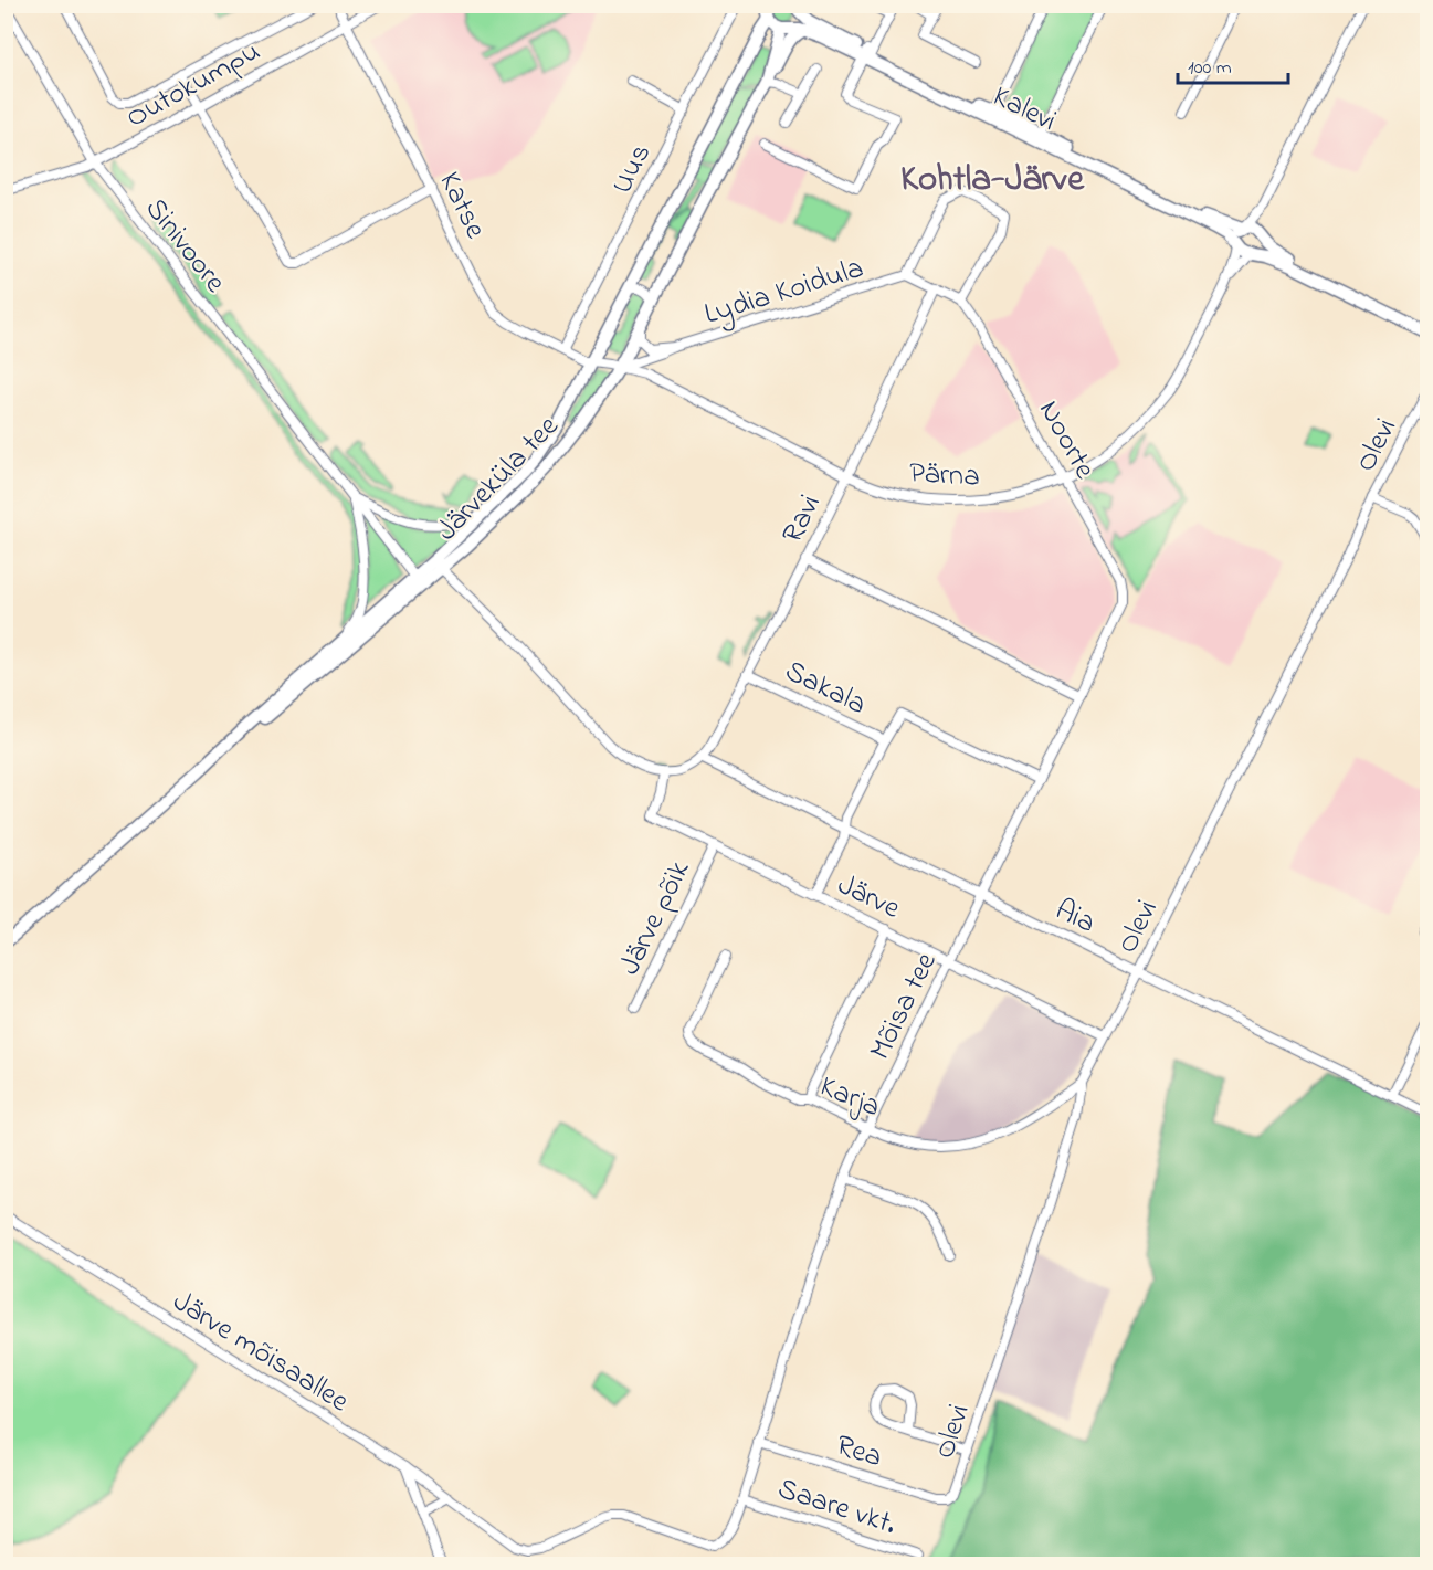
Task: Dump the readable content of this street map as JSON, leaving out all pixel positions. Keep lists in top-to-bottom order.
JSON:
{
  "streets": {
    "main road": ["Kalevi", "Järveküla tee"],
    "street": [
      "Outokumpu",
      "Uus",
      "Katse",
      "Sinivoore",
      "Lydia Koidula",
      "Noorte",
      "Olevi",
      "Pärna",
      "Ravi",
      "Sakala",
      "Järve",
      "Aia",
      "Järve põik",
      "Mõisa tee",
      "Karja",
      "Järve mõisaallee",
      "Rea",
      "Saare vkt."
    ]
  },
  "crossings": [
    ["Outokumpu", "Katse"],
    ["Outokumpu", "Sinivoore"],
    ["Kalevi", "Pärna"],
    ["Kalevi", "Järveküla tee"],
    ["Uus", "Katse"],
    ["Katse", "Pärna"],
    ["Katse", "Järveküla tee"],
    ["Sinivoore", "Järveküla tee"],
    ["Lydia Koidula", "Pärna"],
    ["Lydia Koidula", "Järveküla tee"],
    ["Noorte", "Pärna"],
    ["Noorte", "Mõisa tee"],
    ["Olevi", "Järve"],
    ["Olevi", "Aia"],
    ["Olevi", "Karja"],
    ["Olevi", "Rea"],
    ["Pärna", "Järveküla tee"],
    ["Pärna", "Ravi"],
    ["Ravi", "Sakala"],
    ["Ravi", "Aia"],
    ["Järve", "Järve põik"],
    ["Järve", "Mõisa tee"],
    ["Aia", "Mõisa tee"],
    ["Mõisa tee", "Karja"],
    ["Mõisa tee", "Järve mõisaallee"],
    ["Mõisa tee", "Rea"],
    ["Mõisa tee", "Saare vkt."],
    ["Järve mõisaallee", "Saare vkt."]
  ],
  "districts": ["Kohtla-Järve"],
  "scale_bar": "100 m"
}
